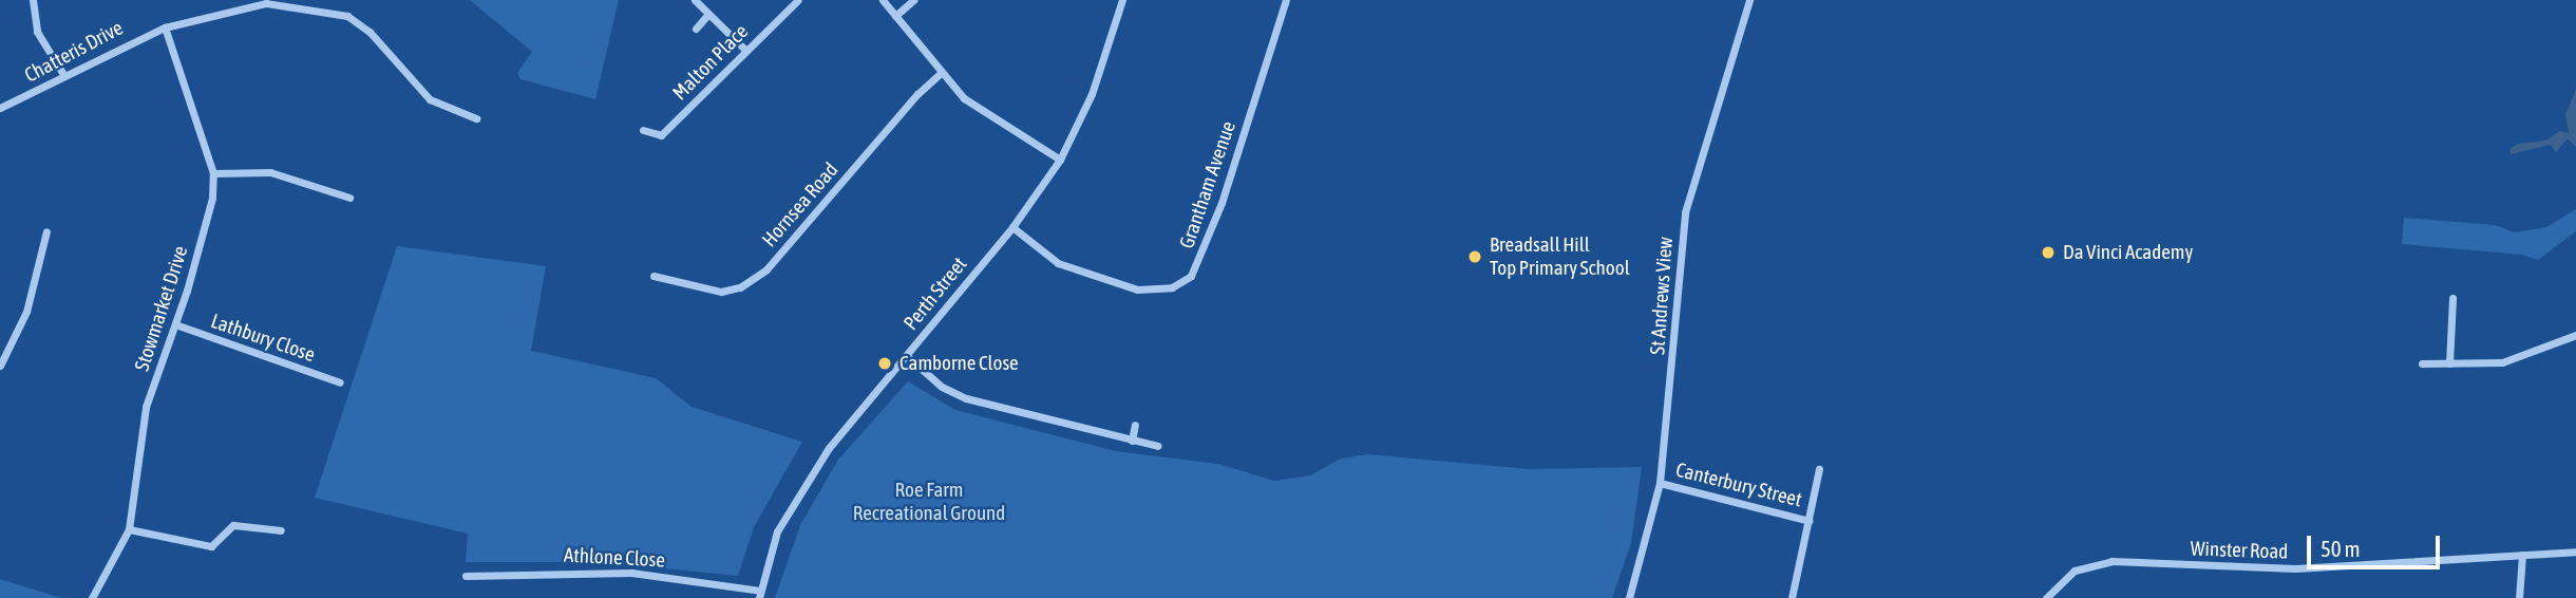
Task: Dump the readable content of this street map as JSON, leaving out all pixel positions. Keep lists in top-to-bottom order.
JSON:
{
  "streets": {
    "street": [
      "Chatteris Drive",
      "Malton Place",
      "Grantham Avenue",
      "Hornsea Road",
      "Perth Street",
      "St Andrews View",
      "Stowmarket Drive",
      "Lathbury Close",
      "Canterbury Street",
      "Winster Road",
      "Athlone Close"
    ]
  },
  "crossings": [
    ["Chatteris Drive", "Stowmarket Drive"],
    ["Grantham Avenue", "Perth Street"],
    ["Perth Street", "Athlone Close"],
    ["St Andrews View", "Canterbury Street"],
    ["Stowmarket Drive", "Lathbury Close"]
  ],
  "parks": ["Roe Farm Recreational Ground"],
  "places": ["Da Vinci Academy", "Breadsall Hill Top Primary School", "Camborne Close"],
  "scale_bar": "50 m"
}
